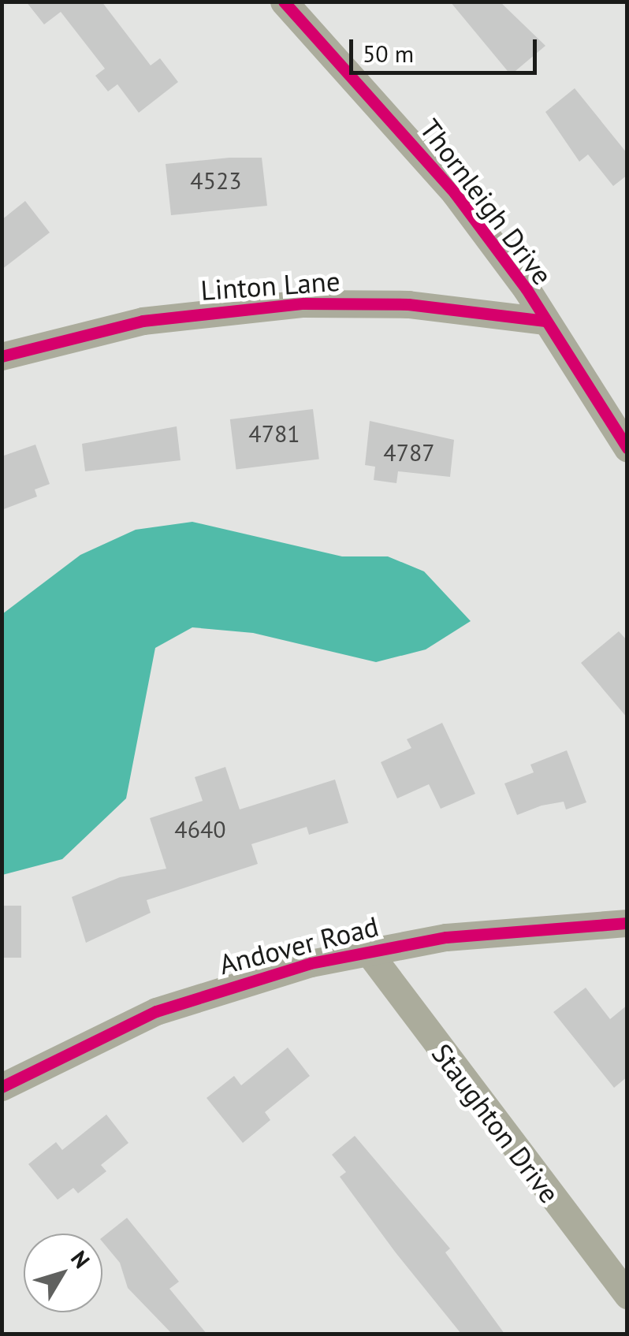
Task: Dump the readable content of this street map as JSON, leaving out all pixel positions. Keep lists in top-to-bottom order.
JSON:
{
  "streets": {
    "street": [
      "Thornleigh Drive",
      "Linton Lane",
      "Andover Road",
      "Staughton Drive"
    ]
  },
  "crossings": [
    ["Thornleigh Drive", "Linton Lane"],
    ["Andover Road", "Staughton Drive"]
  ],
  "house_numbers": [
    "4523",
    "4781",
    "4787",
    "4640"
  ],
  "scale_bar": "50 m",
  "north": "top right"
}
